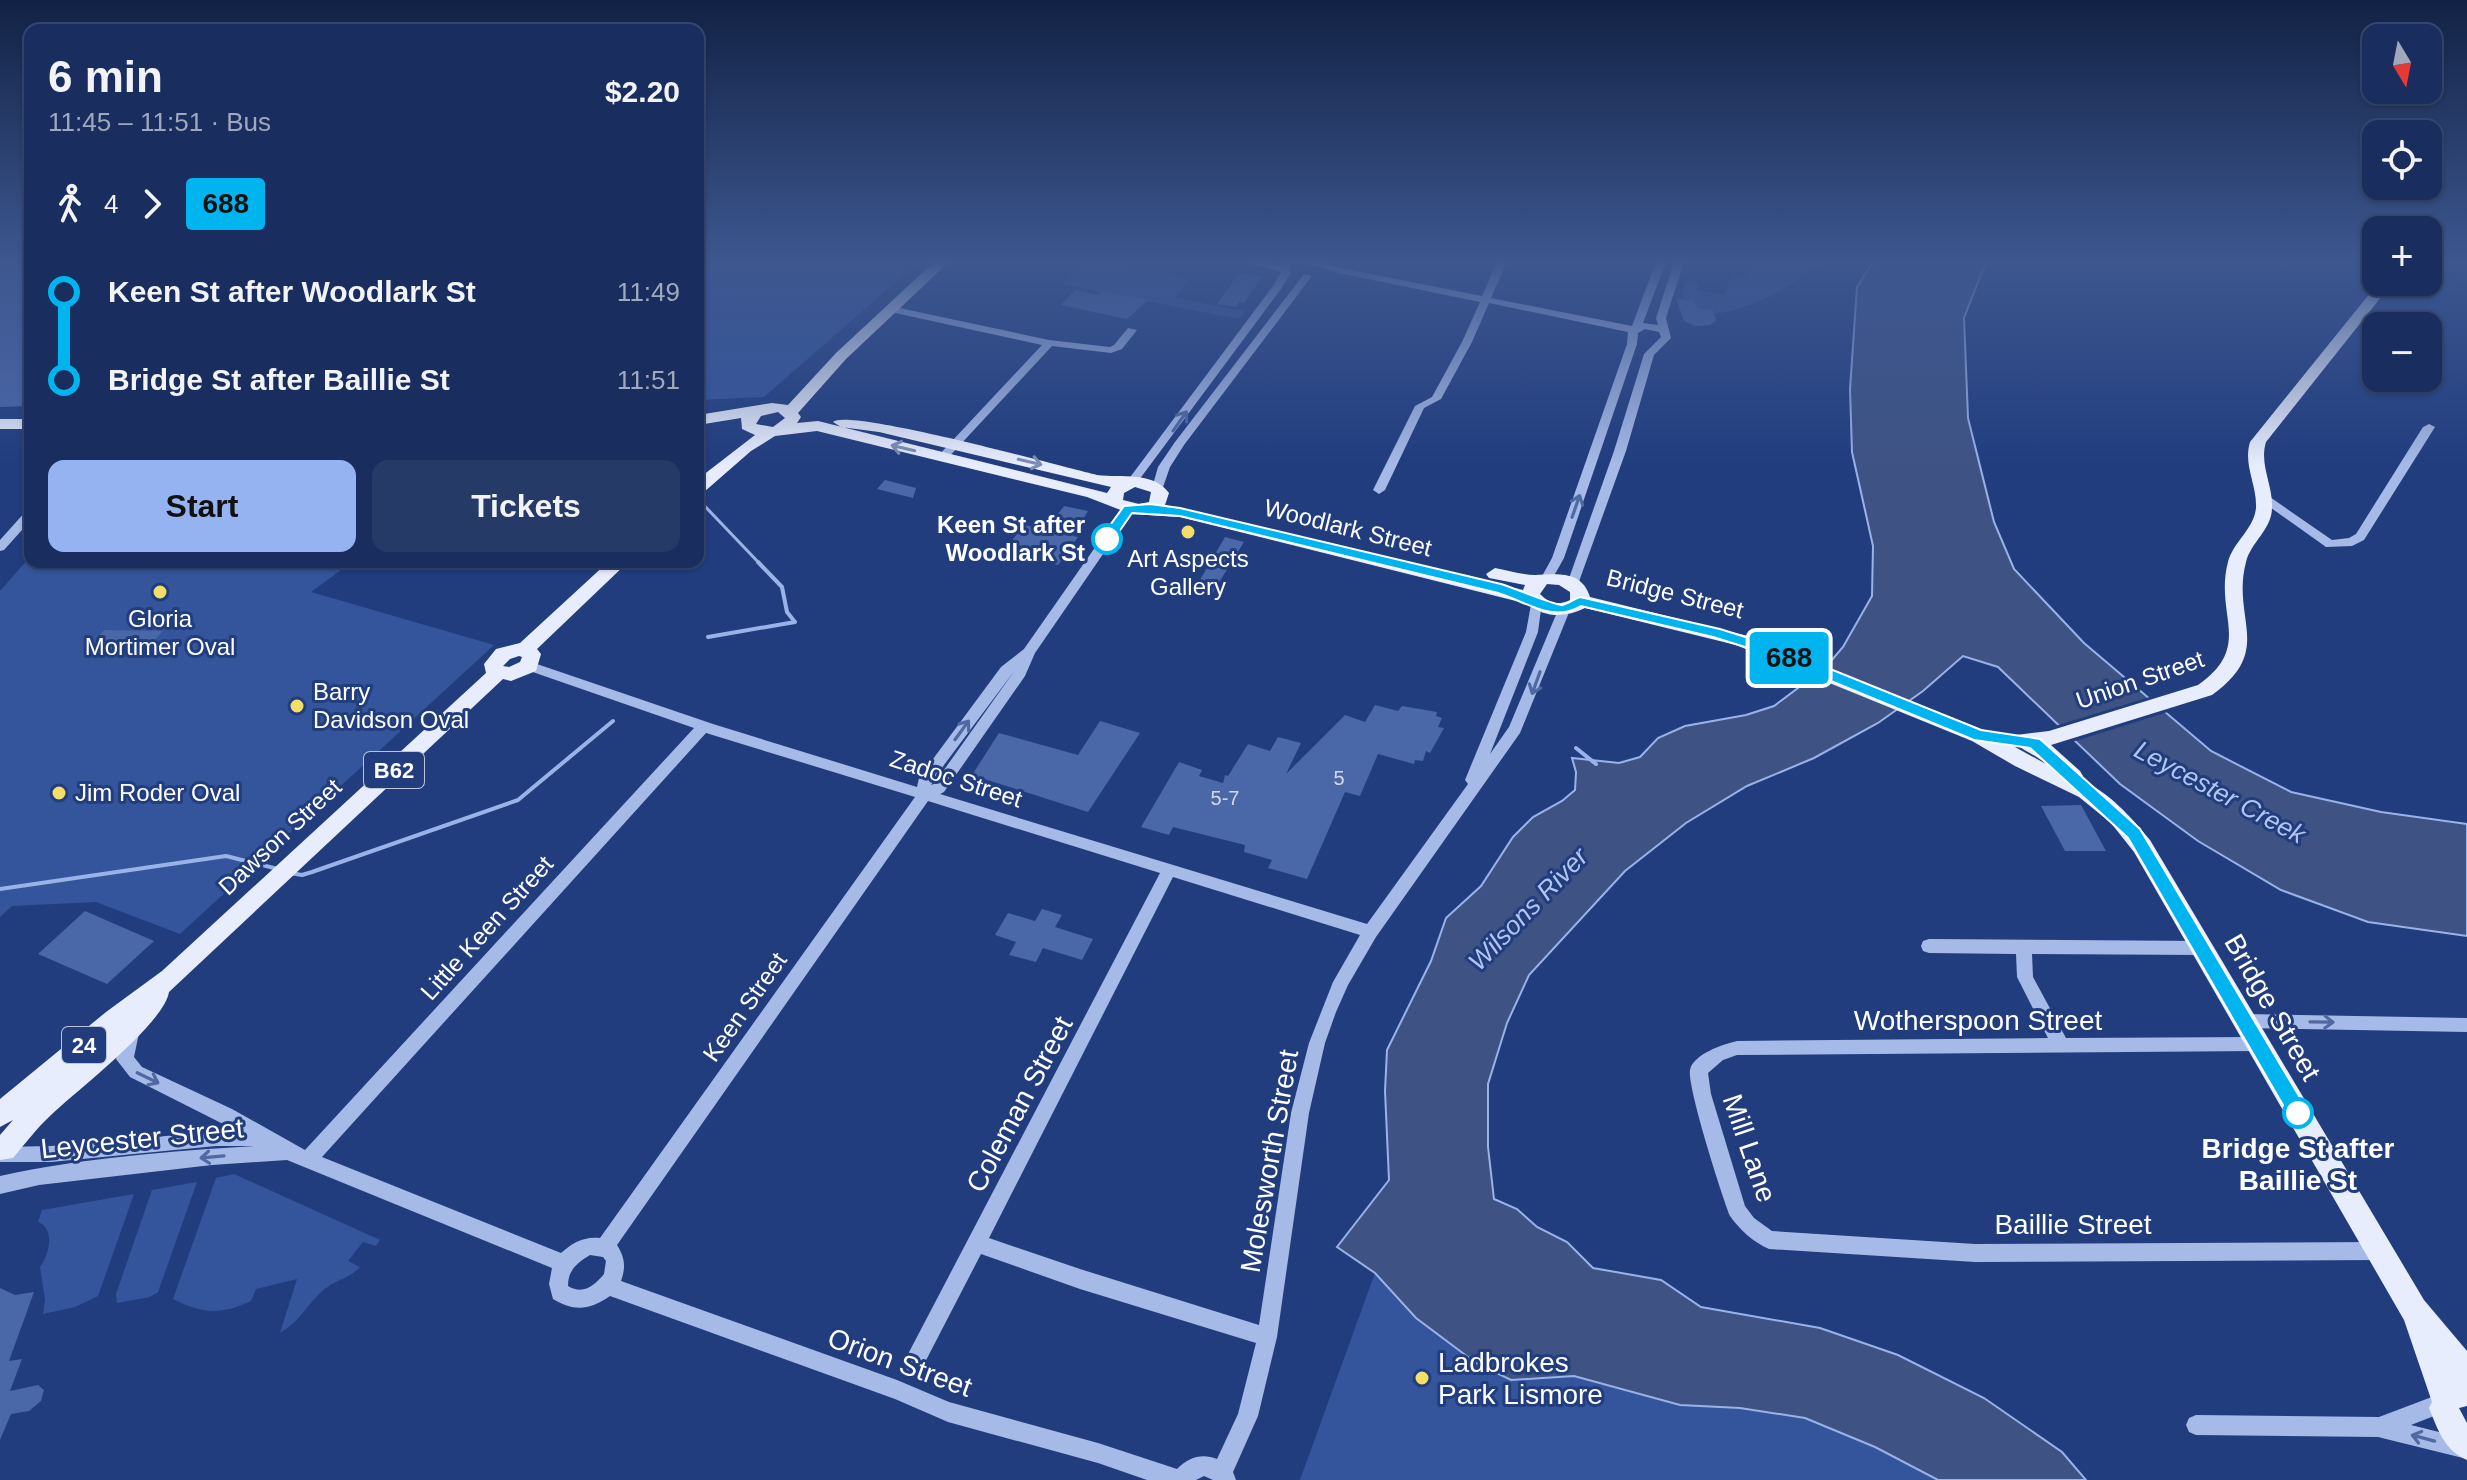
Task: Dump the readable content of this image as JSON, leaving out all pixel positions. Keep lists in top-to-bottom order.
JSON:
{
  "streets": {
    "main road": [
      "Woodlark Street",
      "Bridge Street",
      "Union Street",
      "B62",
      "Dawson Street",
      "24"
    ],
    "street": [
      "Zadoc Street",
      "Little Keen Street",
      "Keen Street",
      "Wotherspoon Street",
      "Coleman Street",
      "Leycester Street",
      "Mill Lane",
      "Molesworth Street",
      "Baillie Street",
      "Orion Street"
    ]
  },
  "crossings": [
    ["Woodlark Street", "Keen Street"],
    ["Woodlark Street", "Molesworth Street"],
    ["Bridge Street", "Union Street"],
    ["Bridge Street", "Wotherspoon Street"],
    ["Bridge Street", "Molesworth Street"],
    ["Bridge Street", "Baillie Street"],
    ["Zadoc Street", "Dawson Street"],
    ["Zadoc Street", "Little Keen Street"],
    ["Zadoc Street", "Keen Street"],
    ["Zadoc Street", "Coleman Street"],
    ["Zadoc Street", "Molesworth Street"],
    ["Little Keen Street", "Leycester Street"],
    ["Keen Street", "Orion Street"],
    ["Wotherspoon Street", "Mill Lane"],
    ["Mill Lane", "Baillie Street"]
  ],
  "water": ["Leycester Creek", "Wilsons River"],
  "places": [
    "Art Aspects Gallery",
    "Keen St after Woodlark St",
    "Gloria Mortimer Oval",
    "Barry Davidson Oval",
    "Jim Roder Oval",
    "Bridge St after Baillie St",
    "Ladbrokes Park Lismore"
  ],
  "lines": ["bus line 688"],
  "house_numbers": ["5", "5-7"],
  "north": "bottom",
  "page": {
    "on_map": "688",
    "map_buttons": ["+", "−"],
    "heading": ["6 min", "11:45 – 11:51 · Bus", "$2.20"],
    "legs": ["4", "688"],
    "list": [
      {
        "name": "Keen St after Woodlark St",
        "value": "11:49"
      },
      {
        "name": "Bridge St after Baillie St",
        "value": "11:51"
      }
    ],
    "buttons": ["Start", "Tickets"]
  }
}
